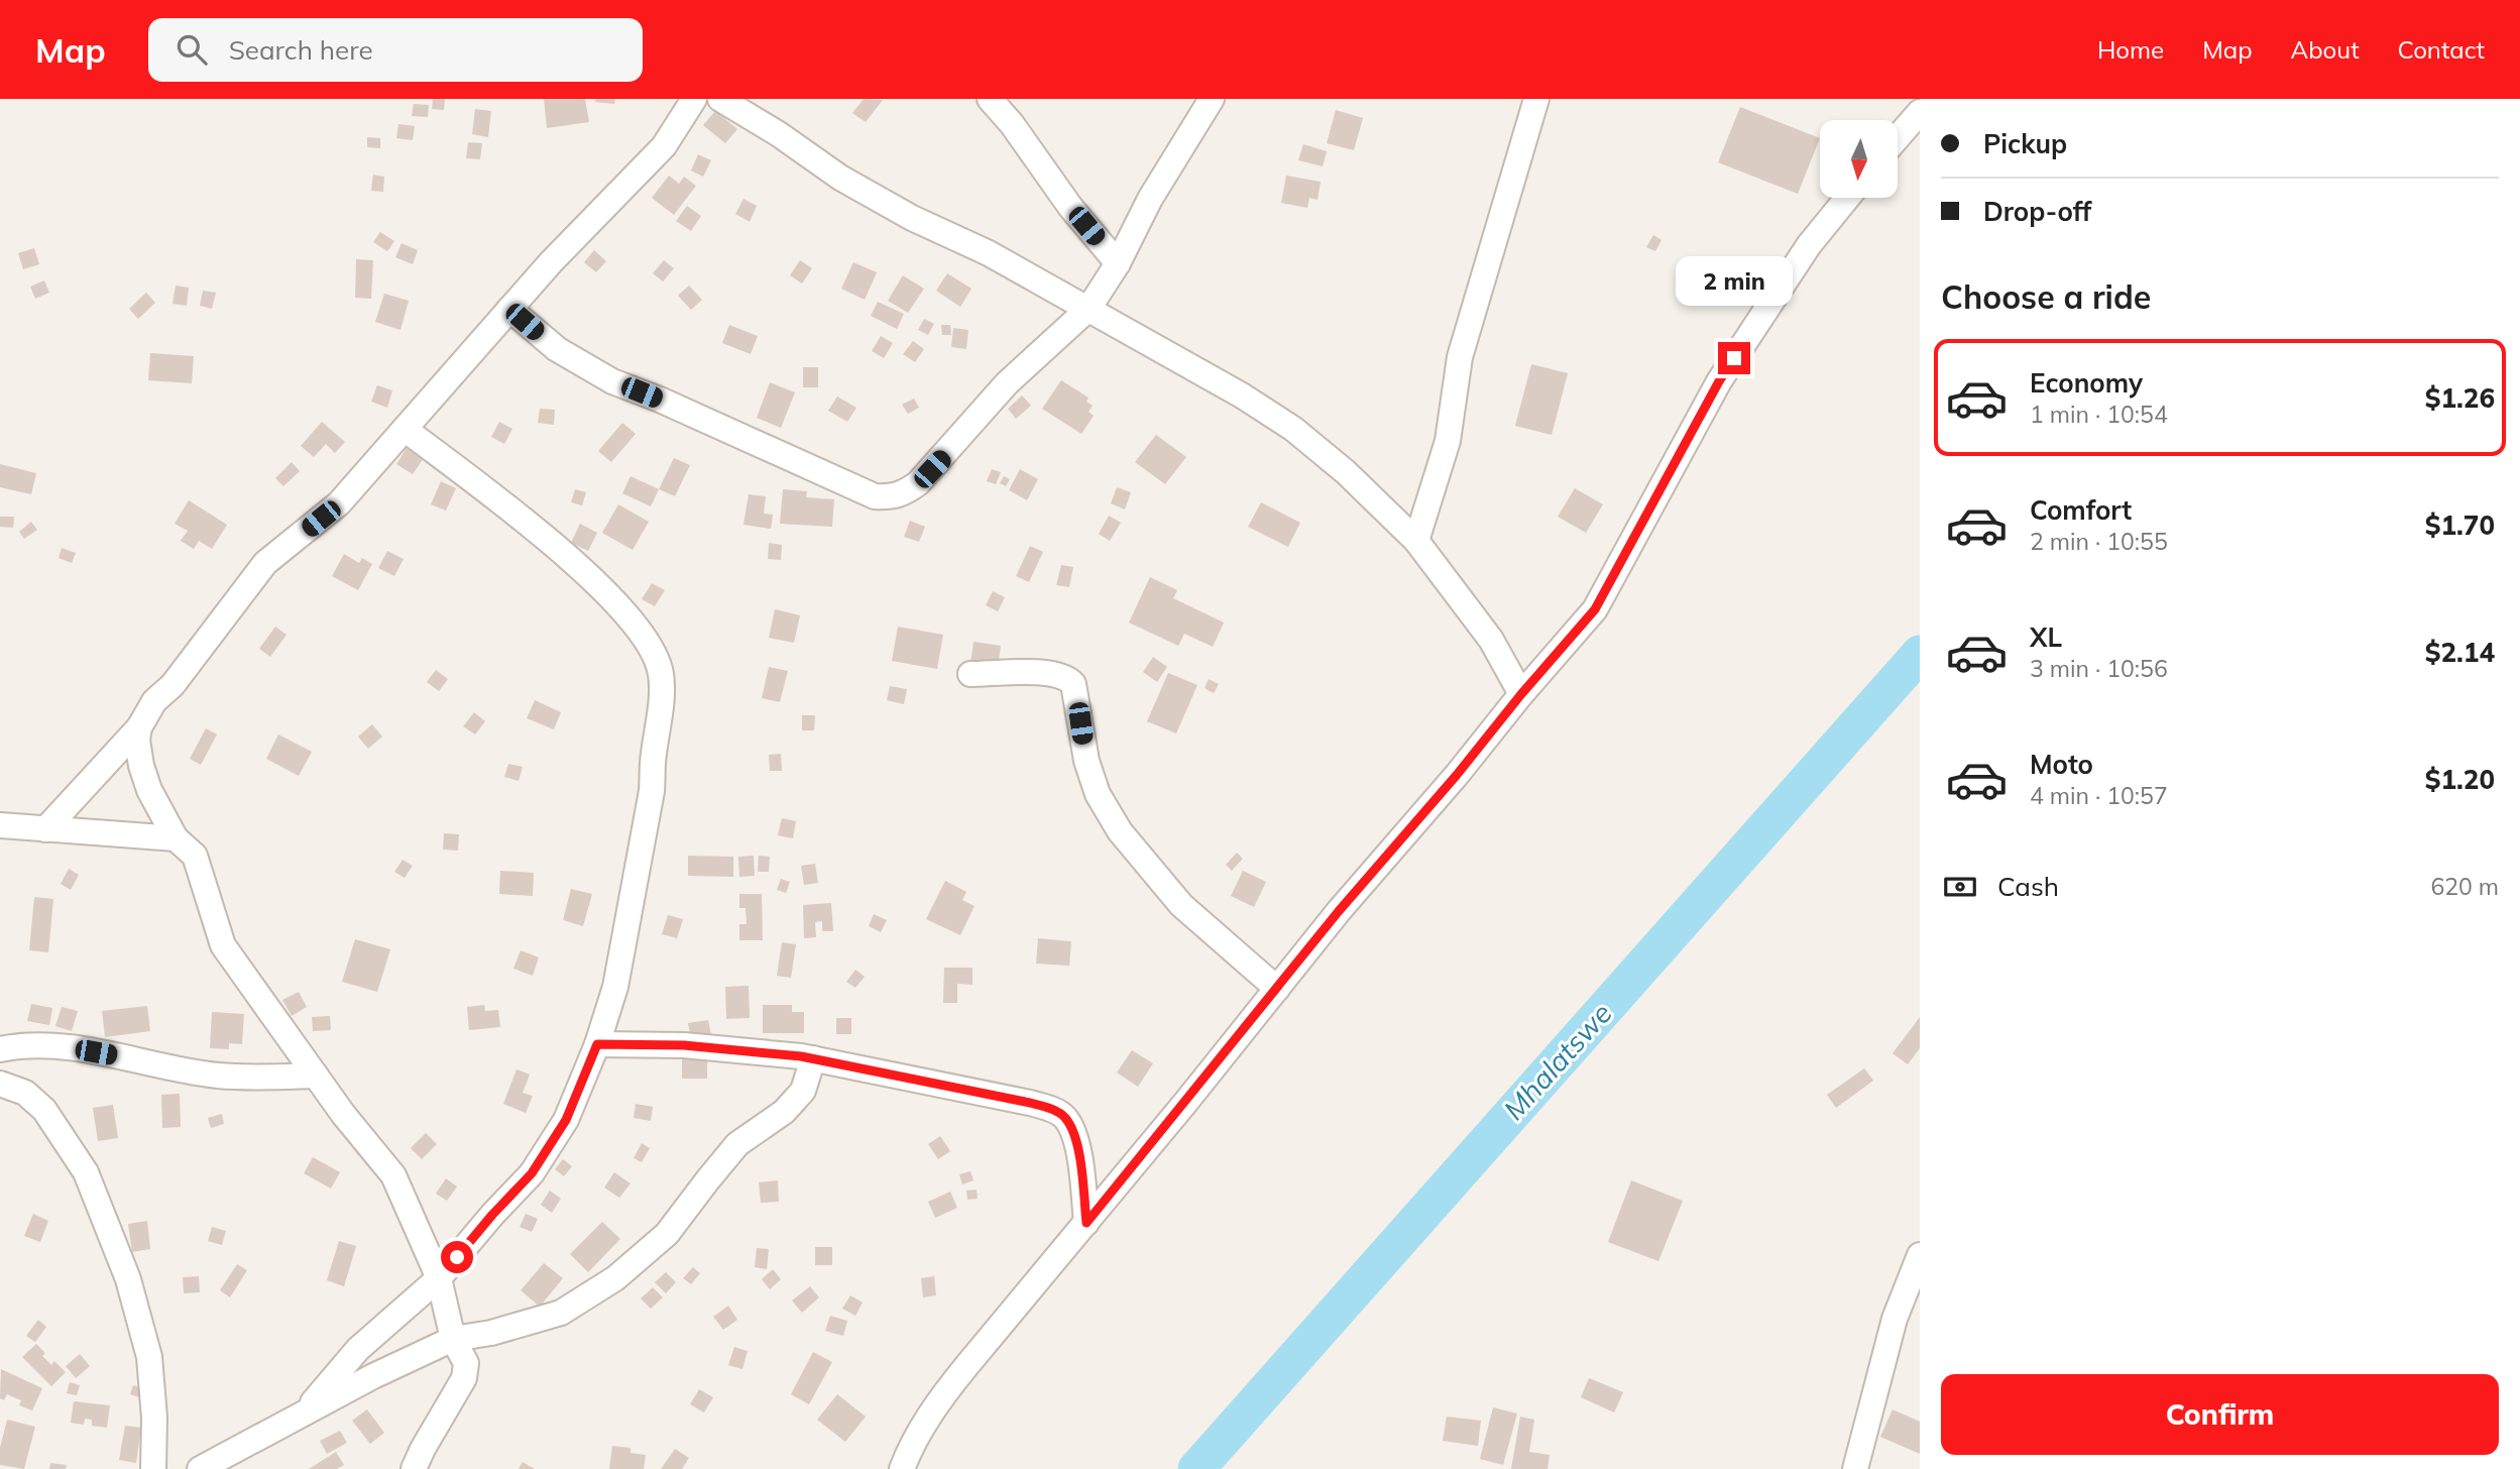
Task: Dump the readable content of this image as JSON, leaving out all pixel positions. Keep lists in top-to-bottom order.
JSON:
{
  "water": ["Mhalatswe"],
  "north": "bottom",
  "page": {
    "header": "Map",
    "search": "Search here",
    "nav": [
      "Home",
      "Map",
      "About",
      "Contact"
    ],
    "banner": ["Pickup", "Drop-off"],
    "heading": "Choose a ride",
    "bubble": "2 min",
    "list": [
      {
        "name": "Economy",
        "note": "1 min · 10:54",
        "value": "$1.26"
      },
      {
        "name": "Comfort",
        "note": "2 min · 10:55",
        "value": "$1.70"
      },
      {
        "name": "XL",
        "note": "3 min · 10:56",
        "value": "$2.14"
      },
      {
        "name": "Moto",
        "note": "4 min · 10:57",
        "value": "$1.20"
      }
    ],
    "pay": ["Cash", "620 m"],
    "buttons": "Confirm"
  }
}
